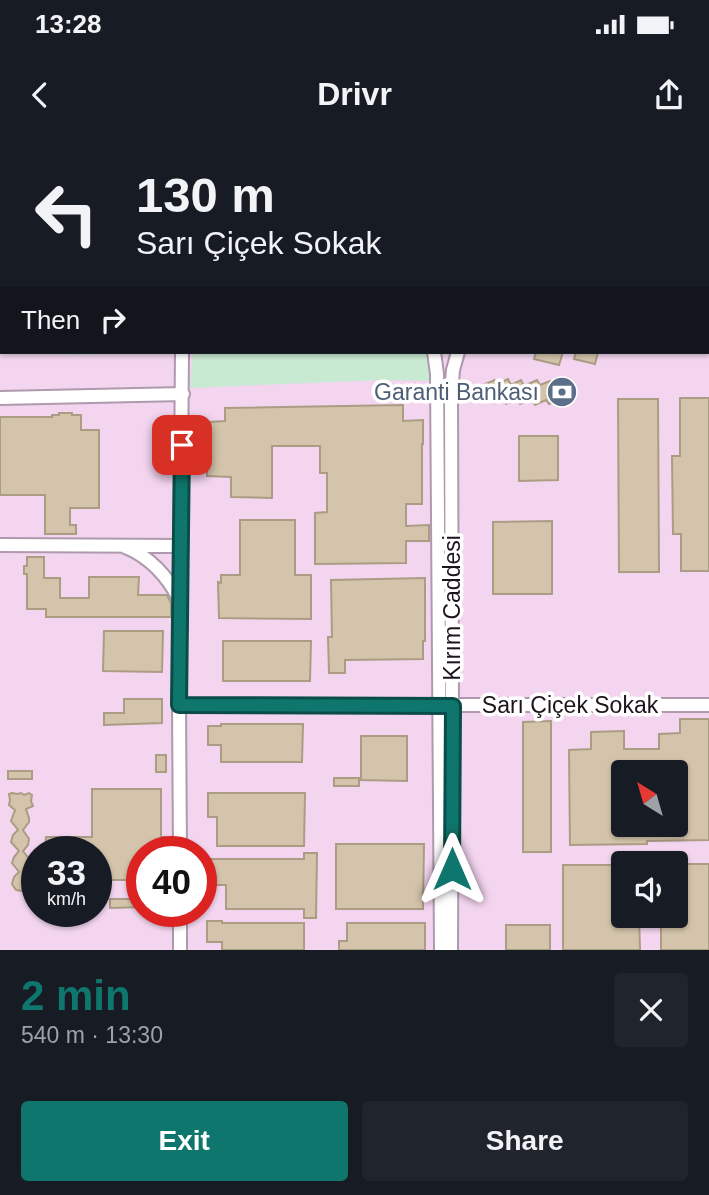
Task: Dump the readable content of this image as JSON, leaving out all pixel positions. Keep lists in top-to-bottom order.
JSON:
{
  "streets": {
    "street": ["Kırım Caddesi", "Sarı Çiçek Sokak"]
  },
  "crossings": [
    ["Kırım Caddesi", "Sarı Çiçek Sokak"]
  ],
  "places": {
    "bank": ["Garanti Bankası"]
  },
  "north": "top left",
  "page": {
    "status": "13:28",
    "header": "Drivr",
    "turn": ["130 m", "Sarı Çiçek Sokak"],
    "then": "Then",
    "speed": "33 km/h",
    "limit": "40",
    "heading": ["2 min", "540 m · 13:30"],
    "buttons": ["Exit", "Share"]
  }
}
